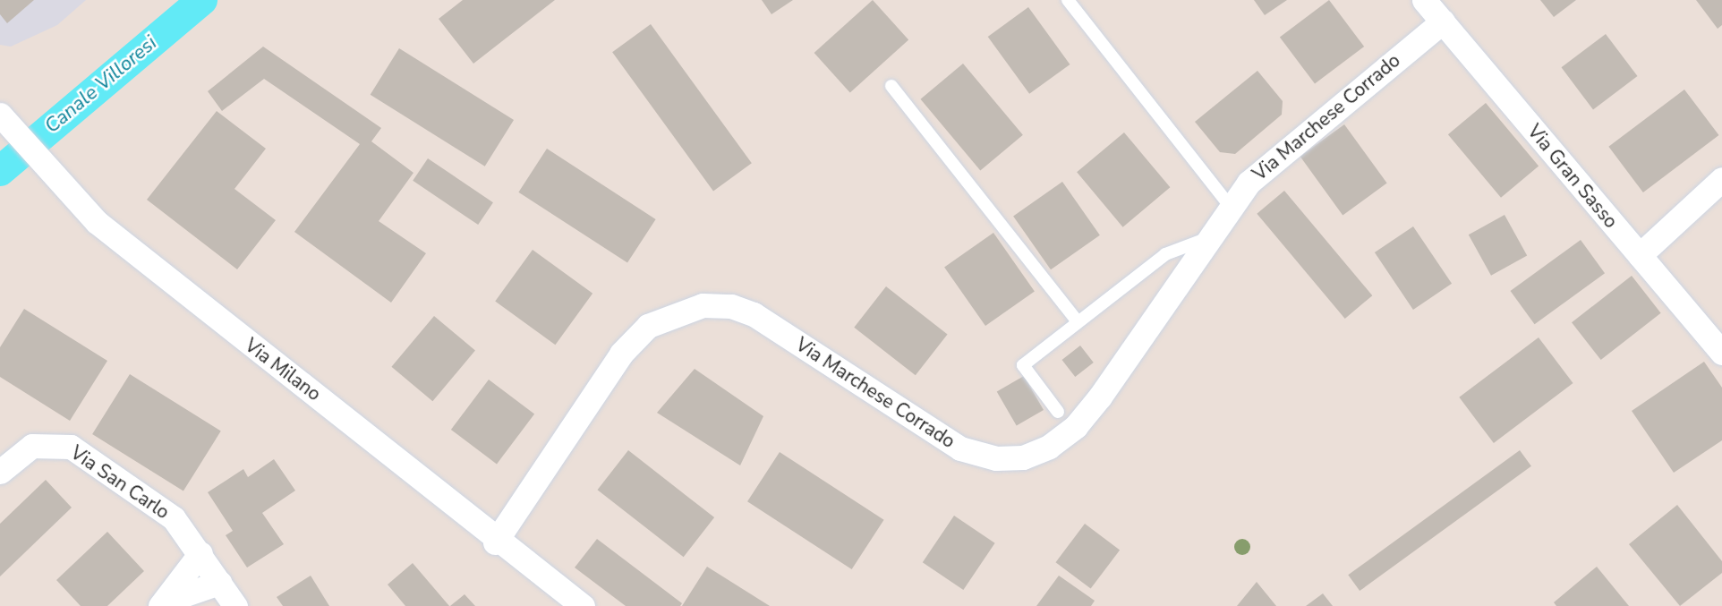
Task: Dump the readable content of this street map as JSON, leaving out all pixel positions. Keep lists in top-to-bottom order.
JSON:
{
  "streets": {
    "street": [
      "Via Marchese Corrado",
      "Via Gran Sasso",
      "Via Milano",
      "Via San Carlo"
    ]
  },
  "crossings": [
    ["Via Marchese Corrado", "Via Gran Sasso"],
    ["Via Marchese Corrado", "Via Milano"]
  ],
  "water": ["Canale Villoresi"]
}
